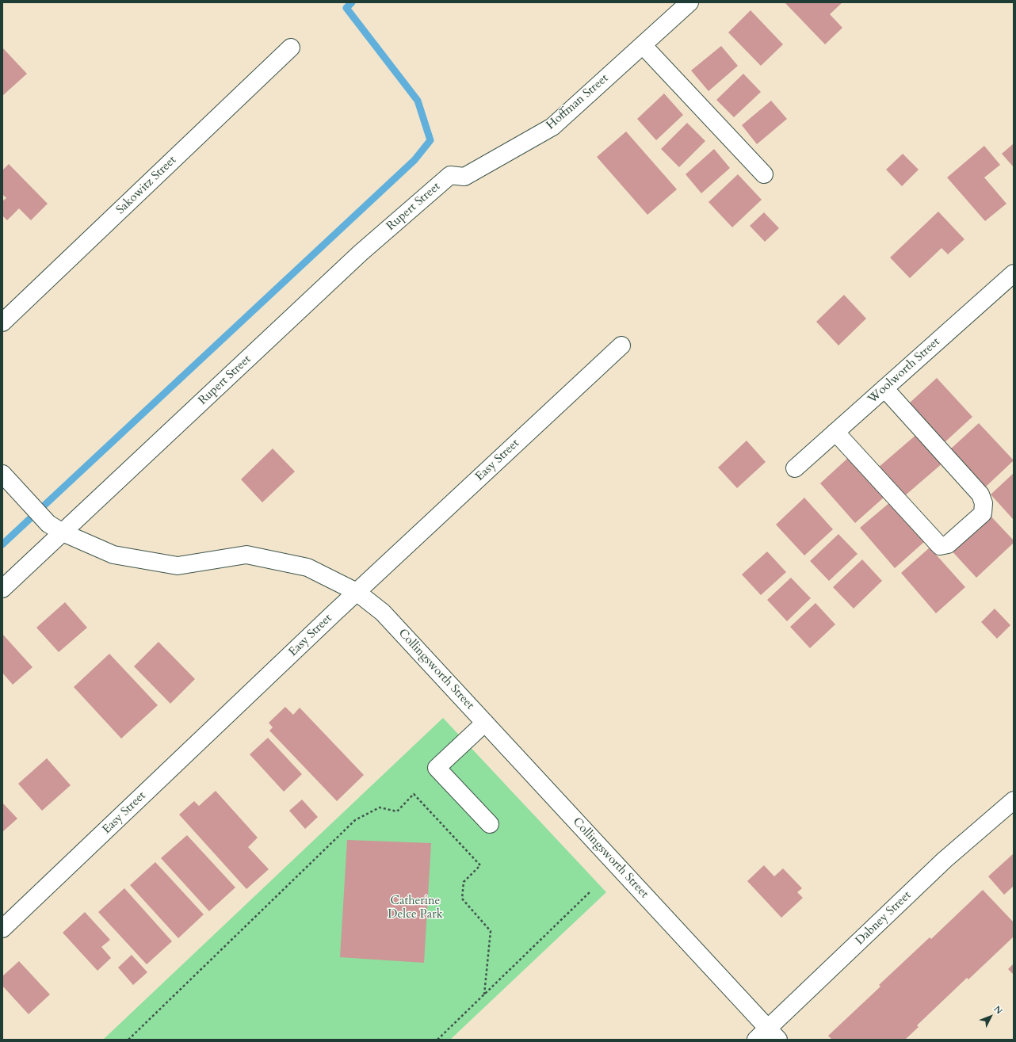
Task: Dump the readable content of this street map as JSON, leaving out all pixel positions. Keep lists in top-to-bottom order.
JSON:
{
  "streets": {
    "street": [
      "Hoffman Street",
      "Sakowitz Street",
      "Rupert Street",
      "Woolworth Street",
      "Easy Street",
      "Collingsworth Street",
      "Dabney Street"
    ]
  },
  "crossings": [
    ["Hoffman Street", "Rupert Street"],
    ["Rupert Street", "Collingsworth Street"],
    ["Easy Street", "Collingsworth Street"],
    ["Collingsworth Street", "Dabney Street"]
  ],
  "parks": ["Catherine Delce Park"],
  "north": "top right"
}
